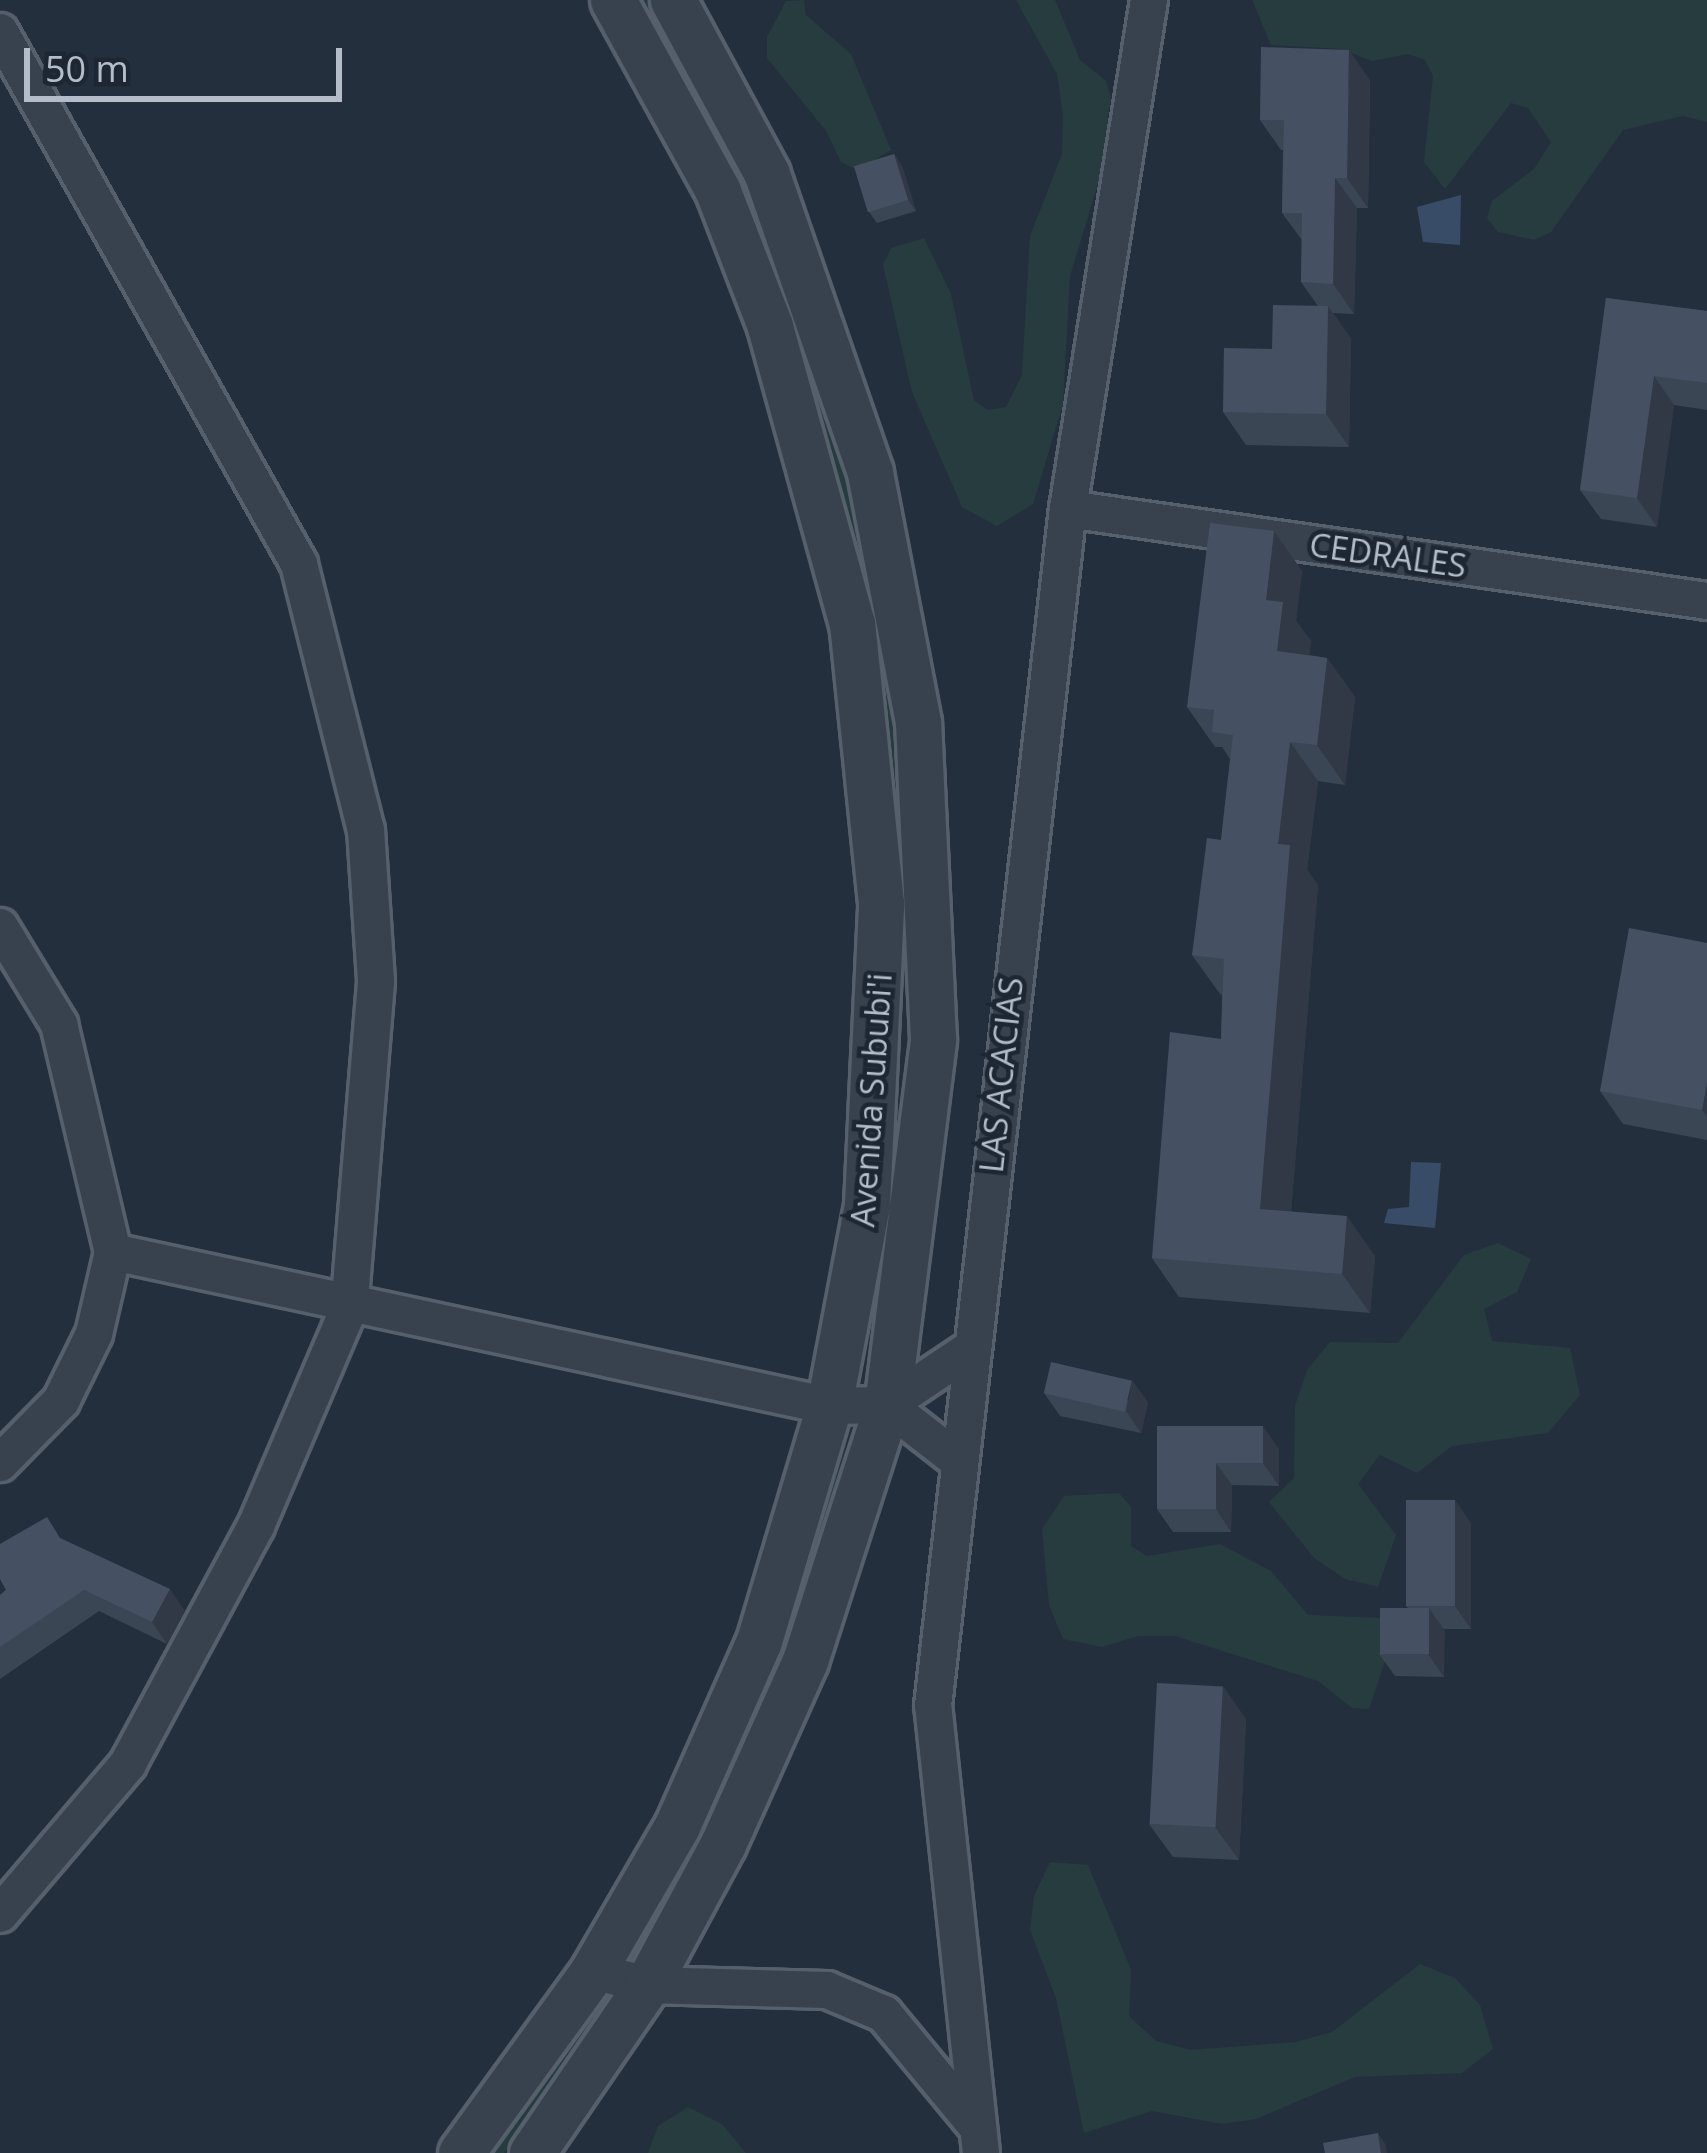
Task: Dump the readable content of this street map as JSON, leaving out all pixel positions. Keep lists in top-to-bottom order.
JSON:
{
  "streets": {
    "street": ["CEDRALES", "LAS ACACIAS", "Avenida Sububi'i"]
  },
  "crossings": [
    ["CEDRALES", "LAS ACACIAS"]
  ],
  "scale_bar": "50 m"
}
